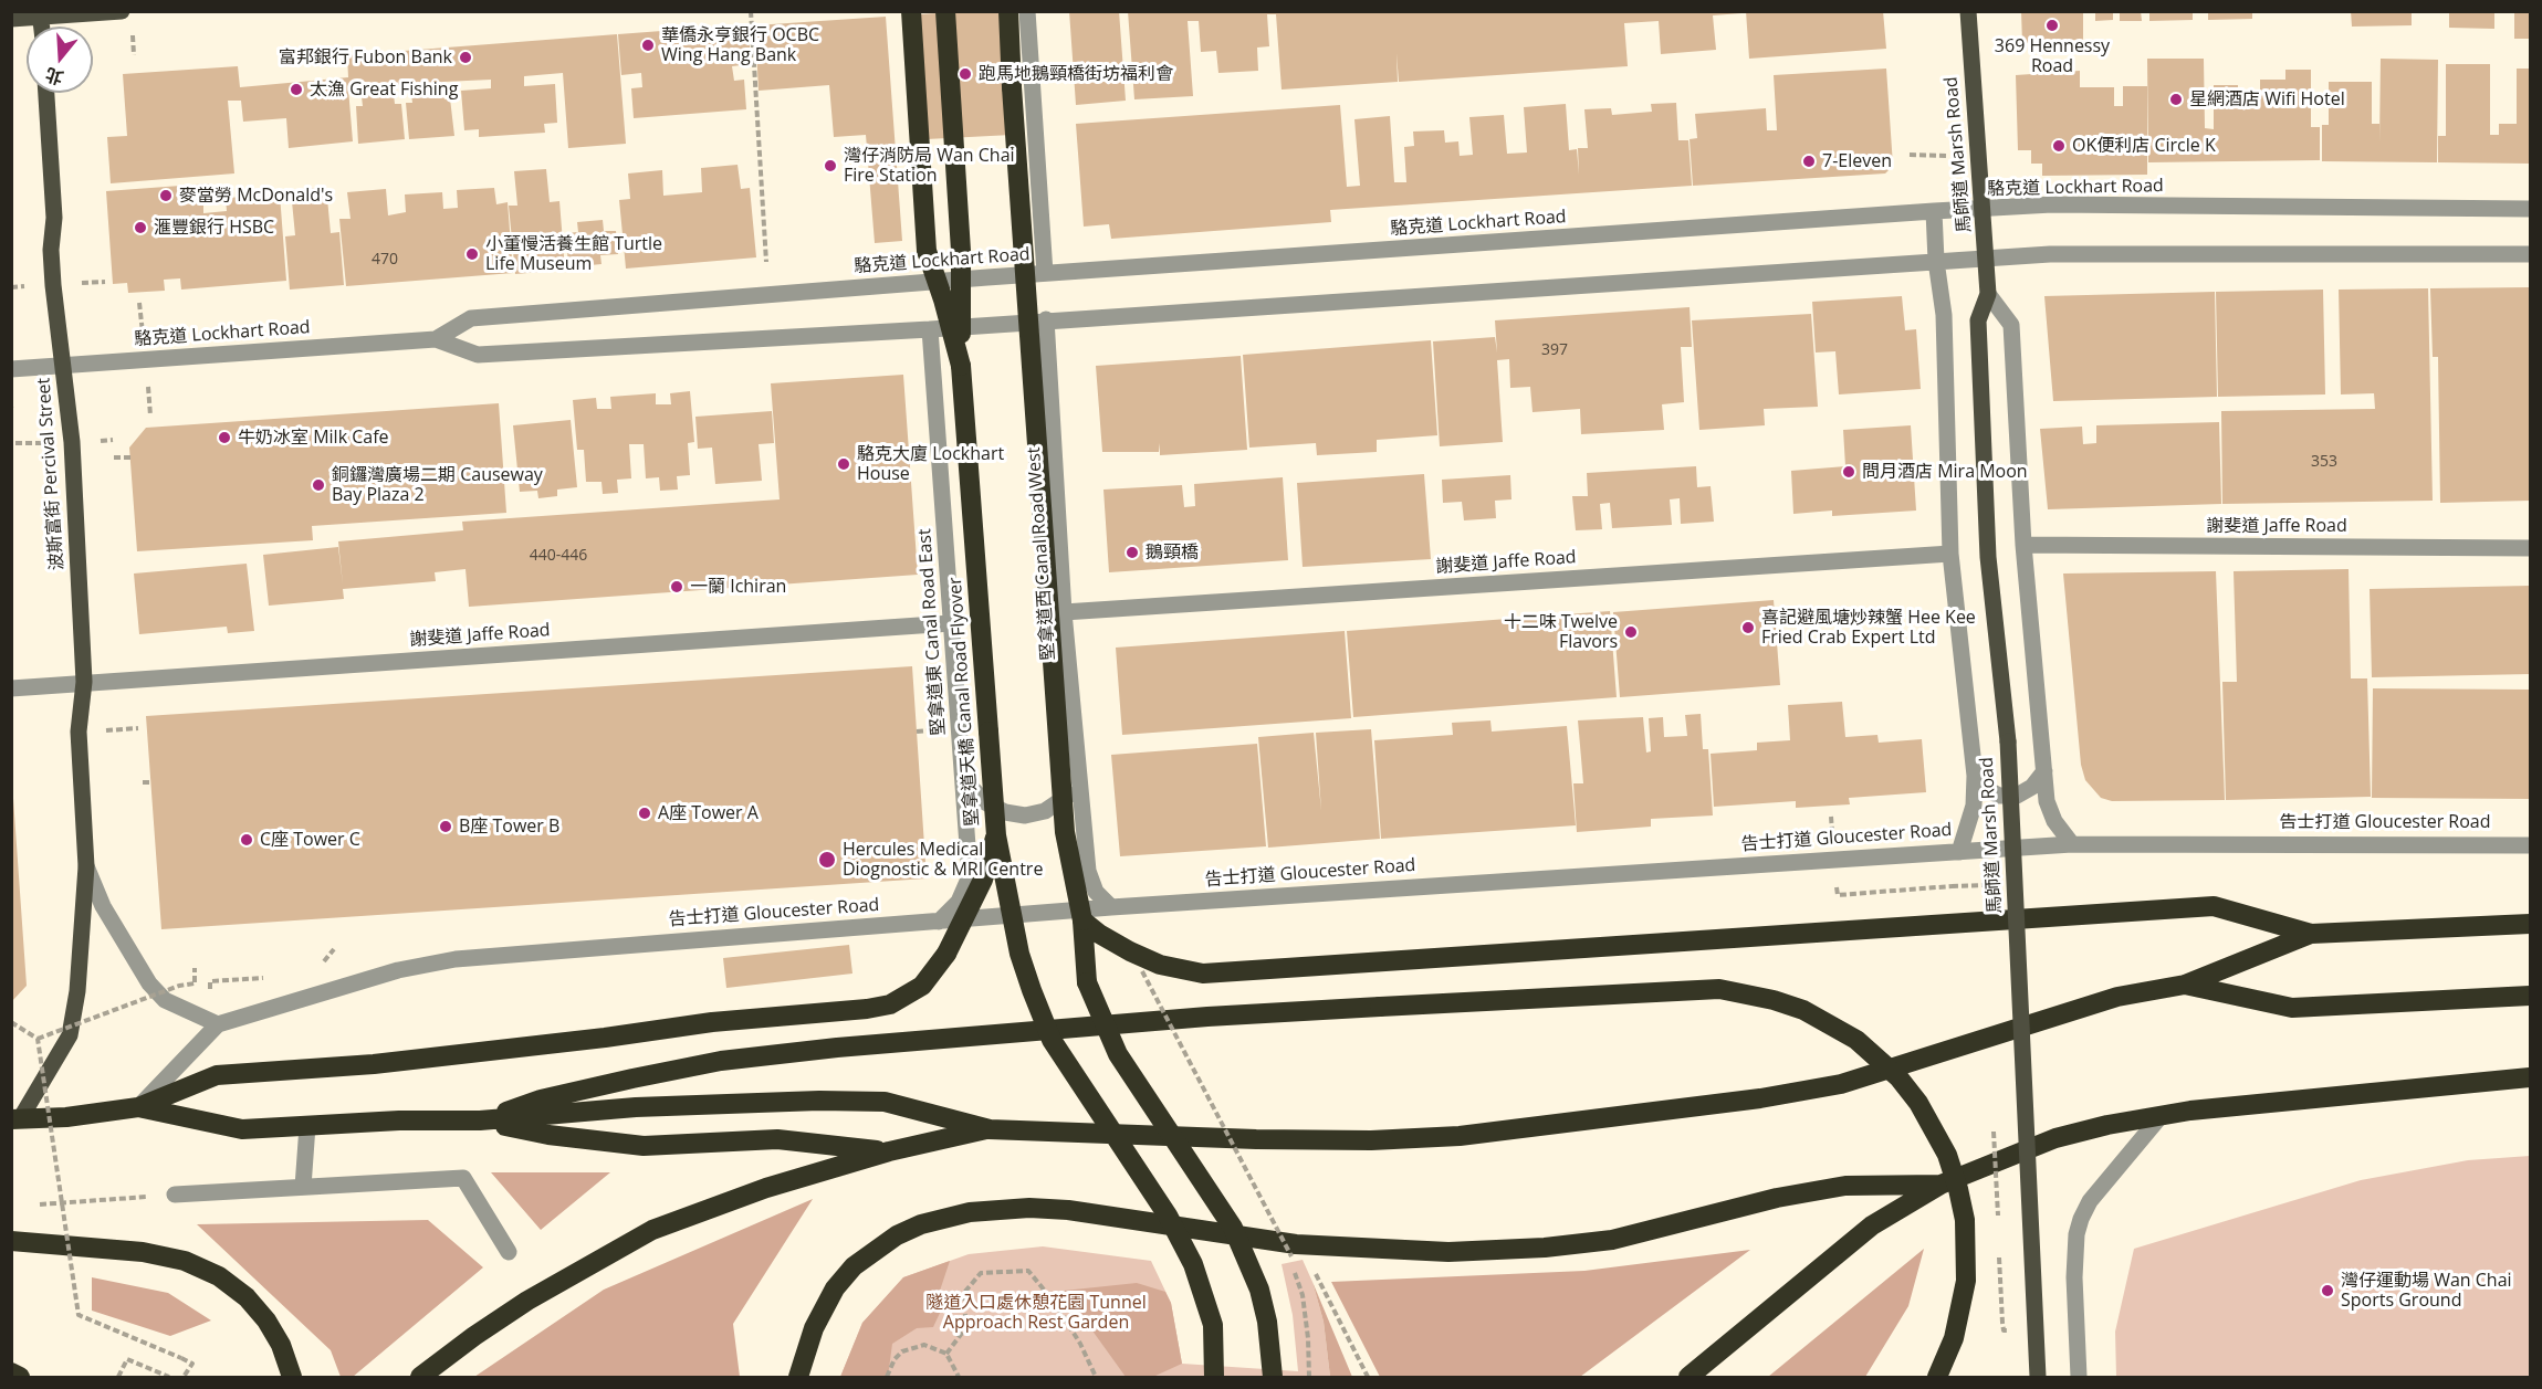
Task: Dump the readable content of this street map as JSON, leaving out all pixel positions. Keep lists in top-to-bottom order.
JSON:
{
  "streets": {
    "highway": ["堅拿道天橋 Canal Road Flyover"],
    "main road": ["馬師道 Marsh Road", "波斯富街 Percival Street"],
    "street": [
      "駱克道 Lockhart Road",
      "謝斐道 Jaffe Road",
      "堅拿道西 Canal Road West",
      "堅拿道東 Canal Road East",
      "告士打道 Gloucester Road"
    ]
  },
  "crossings": [
    ["馬師道 Marsh Road", "駱克道 Lockhart Road"],
    ["馬師道 Marsh Road", "謝斐道 Jaffe Road"],
    ["馬師道 Marsh Road", "告士打道 Gloucester Road"],
    ["駱克道 Lockhart Road", "波斯富街 Percival Street"],
    ["駱克道 Lockhart Road", "堅拿道西 Canal Road West"],
    ["駱克道 Lockhart Road", "堅拿道東 Canal Road East"],
    ["波斯富街 Percival Street", "謝斐道 Jaffe Road"],
    ["波斯富街 Percival Street", "告士打道 Gloucester Road"],
    ["謝斐道 Jaffe Road", "堅拿道西 Canal Road West"],
    ["謝斐道 Jaffe Road", "堅拿道東 Canal Road East"],
    ["堅拿道西 Canal Road West", "告士打道 Gloucester Road"],
    ["堅拿道東 Canal Road East", "告士打道 Gloucester Road"]
  ],
  "parks": ["隧道入口處休憩花園 Tunnel Approach Rest Garden"],
  "places": [
    "369 Hennessy Road",
    "華僑永亨銀行 OCBC Wing Hang Bank",
    "富邦銀行 Fubon Bank",
    "跑馬地鵝頸橋街坊福利會",
    "太漁 Great Fishing",
    "星網酒店 Wifi Hotel",
    "OK便利店 Circle K",
    "7-Eleven",
    "灣仔消防局 Wan Chai Fire Station",
    "麥當勞 McDonald's",
    "滙豐銀行 HSBC",
    "小董慢活養生館 Turtle Life Museum",
    "牛奶冰室 Milk Cafe",
    "駱克大廈 Lockhart House",
    "問月酒店 Mira Moon",
    "銅鑼灣廣場二期 Causeway Bay Plaza 2",
    "鵝頸橋",
    "一蘭 Ichiran",
    "喜記避風塘炒辣蟹 Hee Kee Fried Crab Expert Ltd",
    "十二味 Twelve Flavors",
    "A座 Tower A",
    "B座 Tower B",
    "C座 Tower C",
    "Hercules Medical Diognostic & MRI Centre",
    "灣仔運動場 Wan Chai Sports Ground"
  ],
  "house_numbers": [
    "470",
    "397",
    "353",
    "440-446"
  ],
  "north": "bottom"
}
